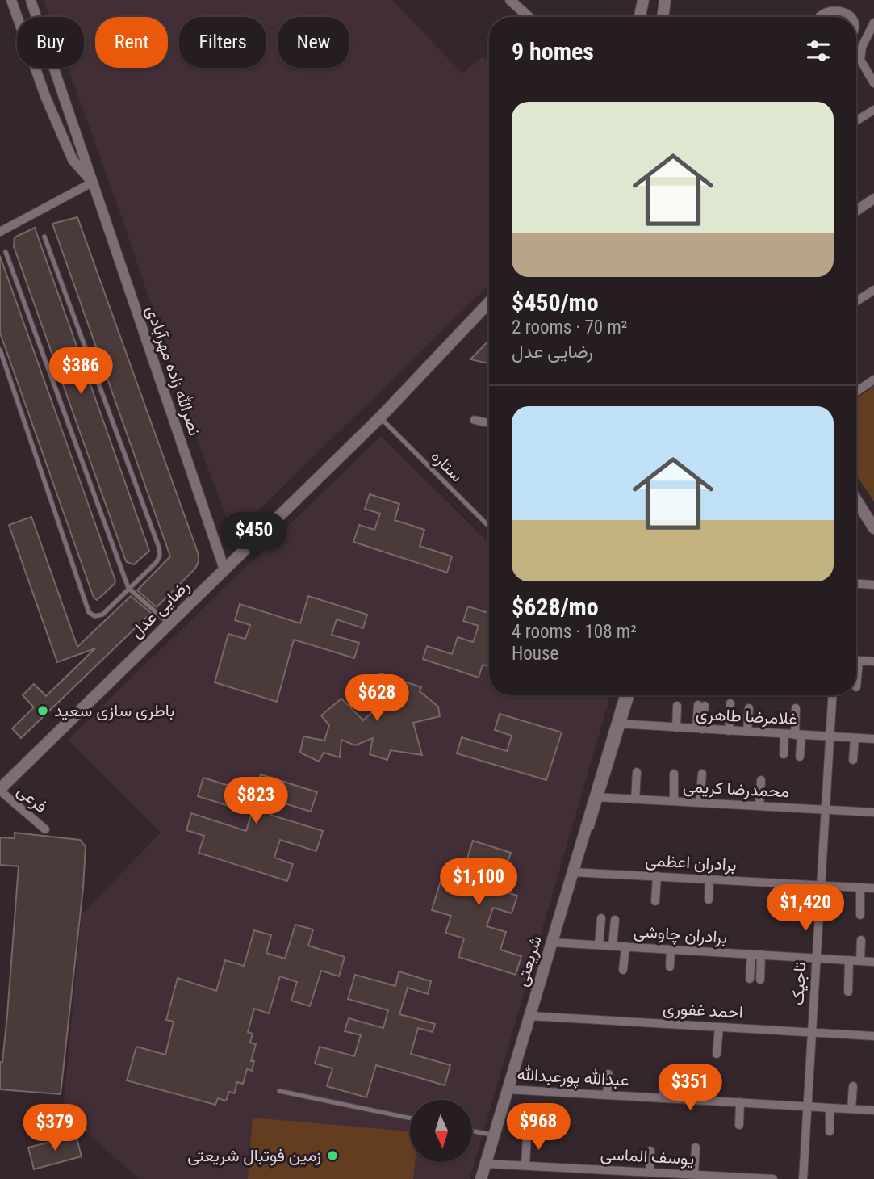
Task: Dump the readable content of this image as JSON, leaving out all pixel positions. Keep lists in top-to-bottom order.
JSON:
{
  "streets": {
    "main road": ["رضایی عدل", "شریعتی"],
    "street": [
      "نصرالله زاده مهرآبادی",
      "غلامرضا طاهری",
      "محمدرضا کریمی",
      "فرعی",
      "برادران اعظمی",
      "برادران چاوشی",
      "تاجیک",
      "احمد غفوری",
      "عبدالله پورعبدالله",
      "یوسف الماسی"
    ],
    "lane": ["ستاره"]
  },
  "crossings": [
    ["نصرالله زاده مهرآبادی", "رضایی عدل"],
    ["ستاره", "رضایی عدل"],
    ["رضایی عدل", "فرعی"],
    ["غلامرضا طاهری", "شریعتی"],
    ["غلامرضا طاهری", "تاجیک"],
    ["محمدرضا کریمی", "شریعتی"],
    ["محمدرضا کریمی", "تاجیک"],
    ["برادران اعظمی", "شریعتی"],
    ["برادران اعظمی", "تاجیک"],
    ["برادران چاوشی", "شریعتی"],
    ["برادران چاوشی", "تاجیک"],
    ["شریعتی", "احمد غفوری"],
    ["شریعتی", "عبدالله پورعبدالله"],
    ["شریعتی", "یوسف الماسی"],
    ["تاجیک", "احمد غفوری"],
    ["تاجیک", "عبدالله پورعبدالله"]
  ],
  "places": ["باطری سازی سعید", "زمین فوتبال شریعتی"],
  "north": "bottom",
  "page": {
    "chip": [
      "Buy",
      "Rent",
      "Filters",
      "New"
    ],
    "heading": "9 homes",
    "list": [
      {
        "name": "$450/mo",
        "note": "2 rooms · 70 m² · رضایی عدل"
      },
      {
        "name": "$628/mo",
        "note": "4 rooms · 108 m² · House"
      }
    ],
    "price": [
      "$386",
      "$450",
      "$628",
      "$823",
      "$1,100",
      "$1,420",
      "$351",
      "$968",
      "$379"
    ]
  }
}
